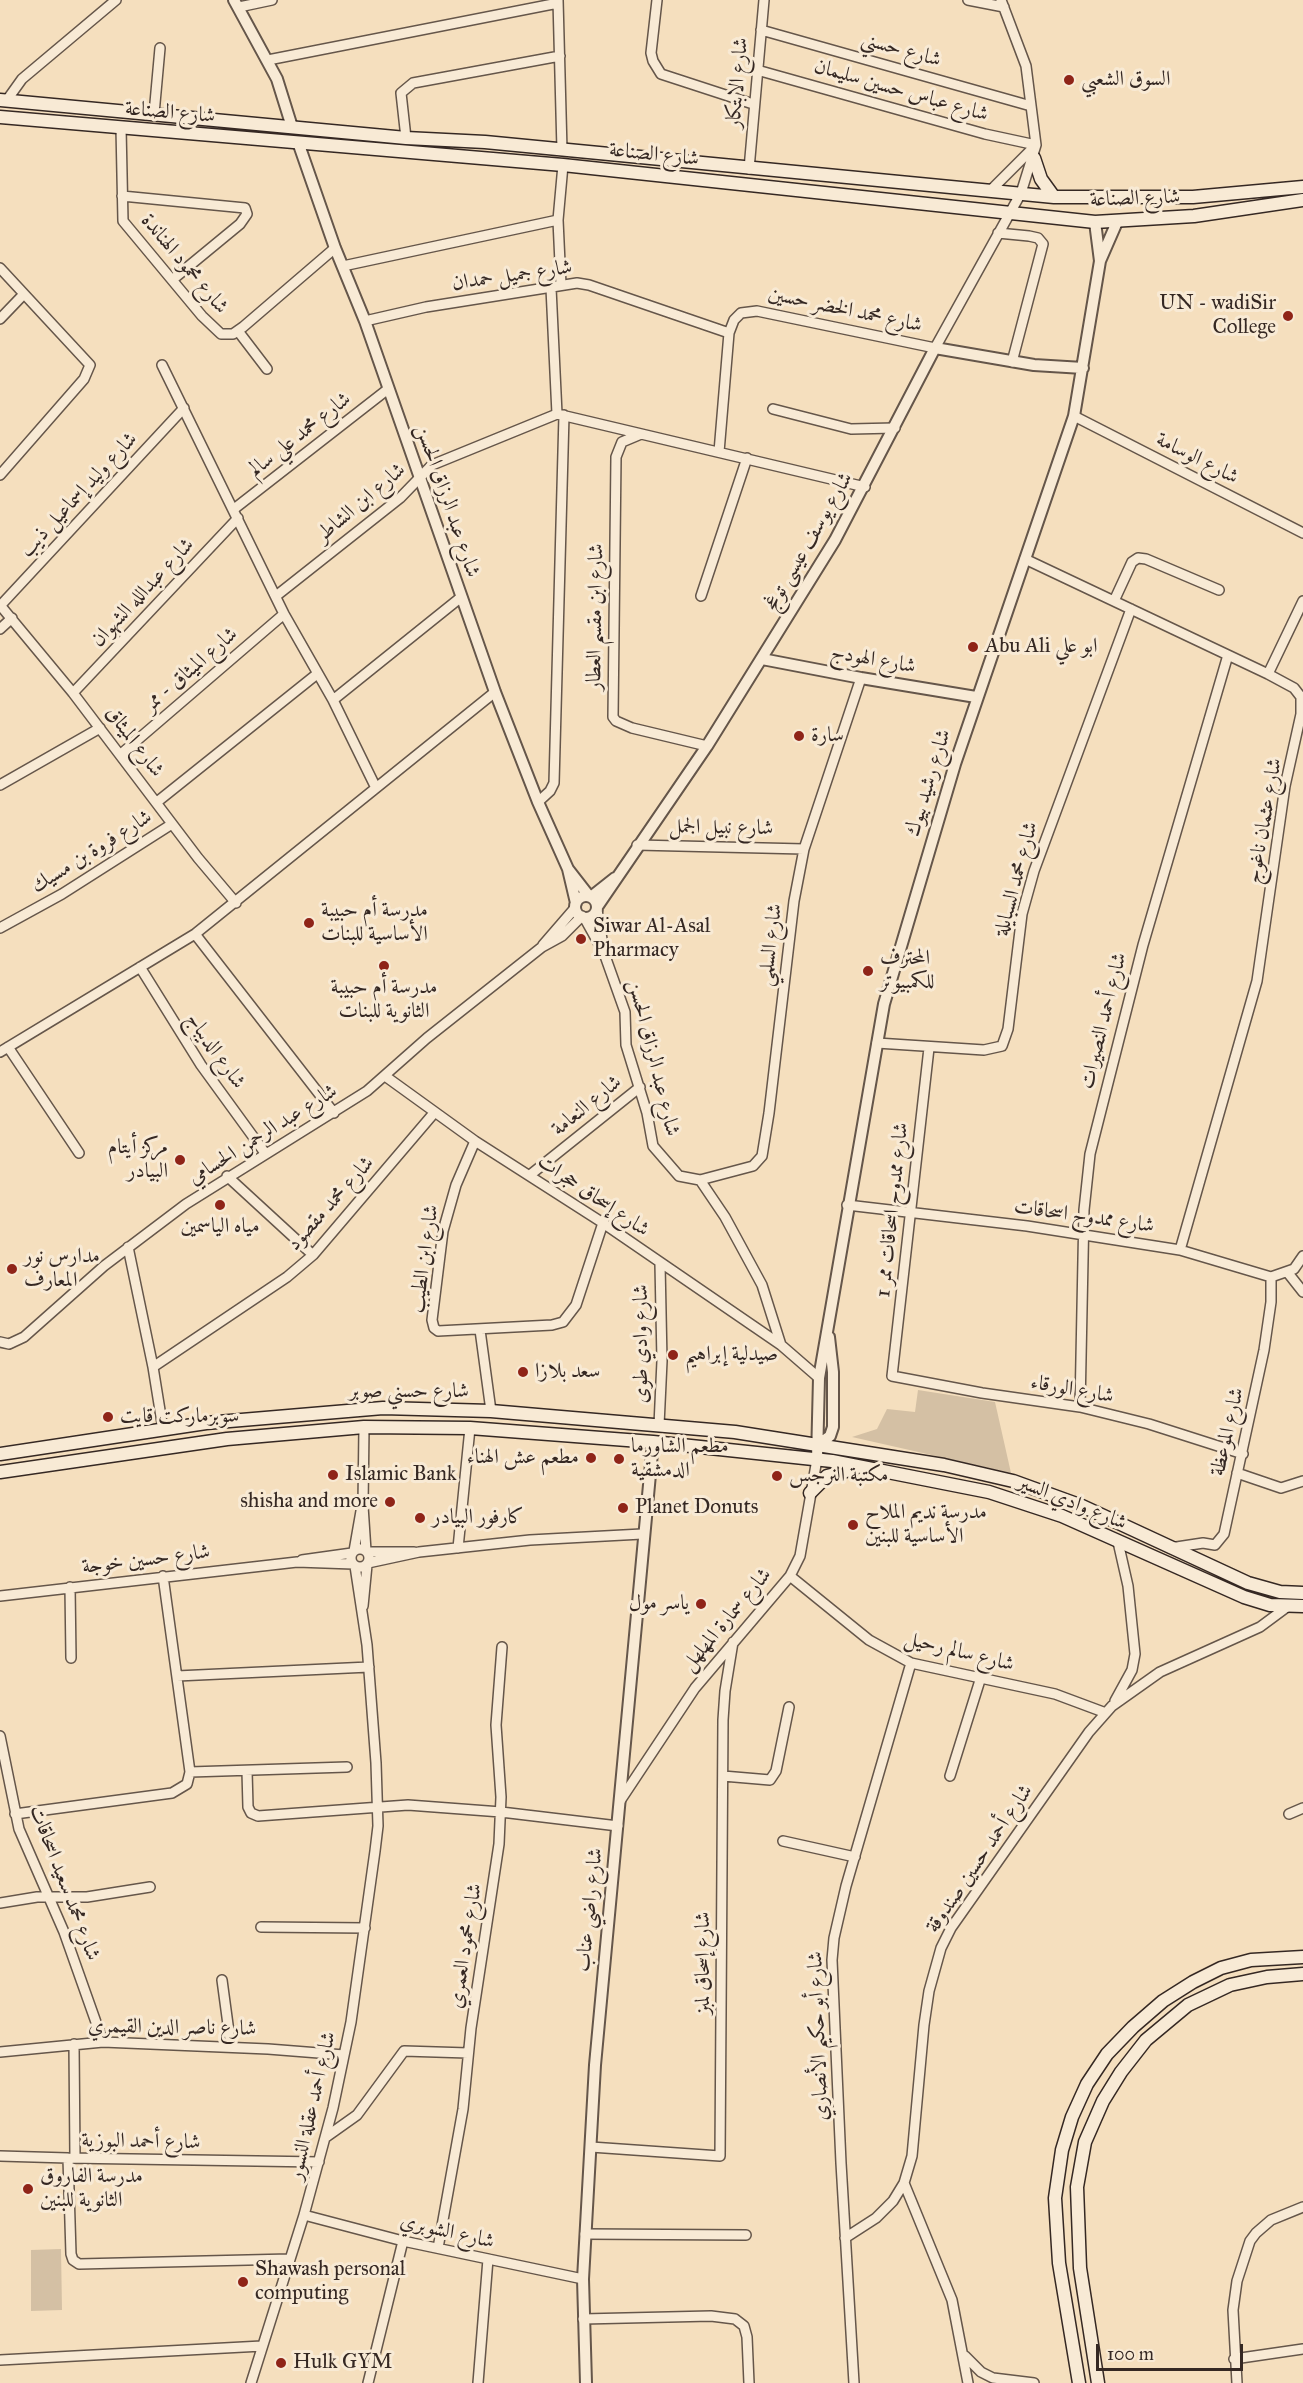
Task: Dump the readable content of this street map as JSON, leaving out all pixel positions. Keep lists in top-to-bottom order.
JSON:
{
  "streets": {
    "main road": ["شارع الصناعة", "شارع حسني صوبر", "شارع وادي السير"],
    "street": [
      "شارع حسني",
      "شارع الابتكار",
      "شارع عباس حسين سليمان",
      "شارع محمود الهناندة",
      "شارع جميل حمدان",
      "شارع محمد الخضر حسين",
      "شارع محمد علي سالم",
      "شارع الوسامة",
      "شارع وليد إسماعيل ذيب",
      "شارع عبد الرزاق الحسن",
      "شارع ابن الشاطر",
      "شارع يوسف عيسى توغج",
      "شارع عبدالله الشهوان",
      "شارع ابن مقسم العطار",
      "شارع الهودج",
      "شارع الميثاق - ممر",
      "شارع الميثاق",
      "شارع رشيد بيوك",
      "شارع عثمان ناغوج",
      "شارع نبيل الجمل",
      "شارع فروة بن مسيك",
      "شارع محمد السبايلة",
      "شارع السلمي",
      "شارع أحمد النصيرات",
      "شارع الديباج",
      "شارع النعامة",
      "شارع عبد الرحمن الحسامي",
      "شارع إسحاق حجرات",
      "شارع محمد مقصود",
      "شارع ممدوح اسحاقات ممر 1",
      "شارع ممدوح اسحاقات",
      "شارع ابن الطيب",
      "شارع وادي طوى",
      "شارع الورقاء",
      "شارع الموعظة",
      "شارع حسين خوجة",
      "شارع سمارة المهلهل",
      "شارع سالم رحيل",
      "شارع أحمد حسين صندوقة",
      "شارع محمد سعيد اسحاقات",
      "شارع راضي عناب",
      "شارع محمود العمري",
      "شارع إسحاق لمبز",
      "شارع ناصر الدين القيمري",
      "شارع أبو حكيم الأنصاري",
      "شارع أحمد عقلة النسور",
      "شارع أحمد البوزية",
      "شارع الشوبري"
    ]
  },
  "crossings": [
    ["شارع حسني", "شارع الابتكار"],
    ["شارع الابتكار", "شارع عباس حسين سليمان"],
    ["شارع الابتكار", "شارع الصناعة"],
    ["شارع عباس حسين سليمان", "شارع يوسف عيسى توغج"],
    ["شارع الصناعة", "شارع عبد الرزاق الحسن"],
    ["شارع الصناعة", "شارع يوسف عيسى توغج"],
    ["شارع الصناعة", "شارع رشيد بيوك"],
    ["شارع محمود الهناندة", "شارع عبد الرزاق الحسن"],
    ["شارع جميل حمدان", "شارع محمد الخضر حسين"],
    ["شارع جميل حمدان", "شارع عبد الرزاق الحسن"],
    ["شارع محمد الخضر حسين", "شارع يوسف عيسى توغج"],
    ["شارع محمد الخضر حسين", "شارع رشيد بيوك"],
    ["شارع محمد علي سالم", "شارع عبد الرزاق الحسن"],
    ["شارع محمد علي سالم", "شارع عبدالله الشهوان"],
    ["شارع الوسامة", "شارع رشيد بيوك"],
    ["شارع وليد إسماعيل ذيب", "شارع الميثاق"],
    ["شارع عبد الرزاق الحسن", "شارع ابن الشاطر"],
    ["شارع عبد الرزاق الحسن", "شارع يوسف عيسى توغج"],
    ["شارع عبد الرزاق الحسن", "شارع السلمي"],
    ["شارع عبد الرزاق الحسن", "شارع النعامة"],
    ["شارع عبد الرزاق الحسن", "شارع عبد الرحمن الحسامي"],
    ["شارع يوسف عيسى توغج", "شارع ابن مقسم العطار"],
    ["شارع يوسف عيسى توغج", "شارع الهودج"],
    ["شارع يوسف عيسى توغج", "شارع نبيل الجمل"],
    ["شارع يوسف عيسى توغج", "شارع عبد الرحمن الحسامي"],
    ["شارع عبدالله الشهوان", "شارع الميثاق"],
    ["شارع الهودج", "شارع رشيد بيوك"],
    ["شارع الهودج", "شارع السلمي"],
    ["شارع الميثاق - ممر", "شارع الميثاق"],
    ["شارع الميثاق", "شارع فروة بن مسيك"],
    ["شارع رشيد بيوك", "شارع عثمان ناغوج"],
    ["شارع رشيد بيوك", "شارع محمد السبايلة"],
    ["شارع رشيد بيوك", "شارع إسحاق حجرات"],
    ["شارع رشيد بيوك", "شارع ممدوح اسحاقات"],
    ["شارع رشيد بيوك", "شارع حسني صوبر"],
    ["شارع رشيد بيوك", "شارع وادي السير"],
    ["شارع رشيد بيوك", "شارع سمارة المهلهل"],
    ["شارع عثمان ناغوج", "شارع محمد السبايلة"],
    ["شارع عثمان ناغوج", "شارع أحمد النصيرات"],
    ["شارع عثمان ناغوج", "شارع ممدوح اسحاقات"],
    ["شارع نبيل الجمل", "شارع السلمي"],
    ["شارع محمد السبايلة", "شارع ممدوح اسحاقات ممر 1"],
    ["شارع أحمد النصيرات", "شارع ممدوح اسحاقات"],
    ["شارع أحمد النصيرات", "شارع الورقاء"],
    ["شارع الديباج", "شارع عبد الرحمن الحسامي"],
    ["شارع النعامة", "شارع إسحاق حجرات"],
    ["شارع عبد الرحمن الحسامي", "شارع إسحاق حجرات"],
    ["شارع إسحاق حجرات", "شارع محمد مقصود"],
    ["شارع إسحاق حجرات", "شارع ابن الطيب"],
    ["شارع إسحاق حجرات", "شارع وادي طوى"],
    ["شارع ممدوح اسحاقات ممر 1", "شارع ممدوح اسحاقات"],
    ["شارع ممدوح اسحاقات ممر 1", "شارع الورقاء"],
    ["شارع ممدوح اسحاقات", "شارع الموعظة"],
    ["شارع وادي طوى", "شارع حسني صوبر"],
    ["شارع الورقاء", "شارع الموعظة"],
    ["شارع حسني صوبر", "شارع وادي السير"],
    ["شارع حسني صوبر", "شارع سمارة المهلهل"],
    ["شارع حسني صوبر", "شارع راضي عناب"],
    ["شارع حسني صوبر", "شارع أحمد عقلة النسور"],
    ["شارع الموعظة", "شارع وادي السير"],
    ["شارع وادي السير", "شارع سمارة المهلهل"],
    ["شارع وادي السير", "شارع أحمد حسين صندوقة"],
    ["شارع حسين خوجة", "شارع أحمد عقلة النسور"],
    ["شارع سمارة المهلهل", "شارع سالم رحيل"],
    ["شارع سمارة المهلهل", "شارع راضي عناب"],
    ["شارع سمارة المهلهل", "شارع إسحاق لمبز"],
    ["شارع سالم رحيل", "شارع أحمد حسين صندوقة"],
    ["شارع سالم رحيل", "شارع أبو حكيم الأنصاري"],
    ["شارع أحمد حسين صندوقة", "شارع أبو حكيم الأنصاري"],
    ["شارع محمد سعيد اسحاقات", "شارع ناصر الدين القيمري"],
    ["شارع راضي عناب", "شارع إسحاق لمبز"],
    ["شارع راضي عناب", "شارع الشوبري"],
    ["شارع محمود العمري", "شارع الشوبري"],
    ["شارع ناصر الدين القيمري", "شارع أحمد عقلة النسور"],
    ["شارع أحمد عقلة النسور", "شارع أحمد البوزية"],
    ["شارع أحمد عقلة النسور", "شارع الشوبري"]
  ],
  "places": [
    "السوق الشعبي",
    "UN - wadiSir College",
    "Abu Ali ابو علي",
    "سارة",
    "مدرسة أم حبيبة الأساسية للبنات",
    "Siwar Al-Asal Pharmacy",
    "مدرسة أم حبيبة الثانوية للبنات",
    "المحترف للكمبيوتر",
    "مركز أيتام البيادر",
    "مياه الياسمين",
    "مدارس نور المعارف",
    "صيدلية إبراهيم",
    "سعد بلازا",
    "سوبرماركت قايت",
    "مطعم عش الهناء",
    "مطعم الشاورما الدمشقية",
    "Islamic Bank",
    "مكتبة النرجس",
    "shisha and more",
    "Planet Donuts",
    "كارفور البيادر",
    "مدرسة نديم الملاح الأساسية للبنين",
    "ياسر مول",
    "مدرسة الفاروق الثانوية للبنين",
    "Shawash personal computing",
    "Hulk GYM"
  ],
  "scale_bar": "100 m"
}
